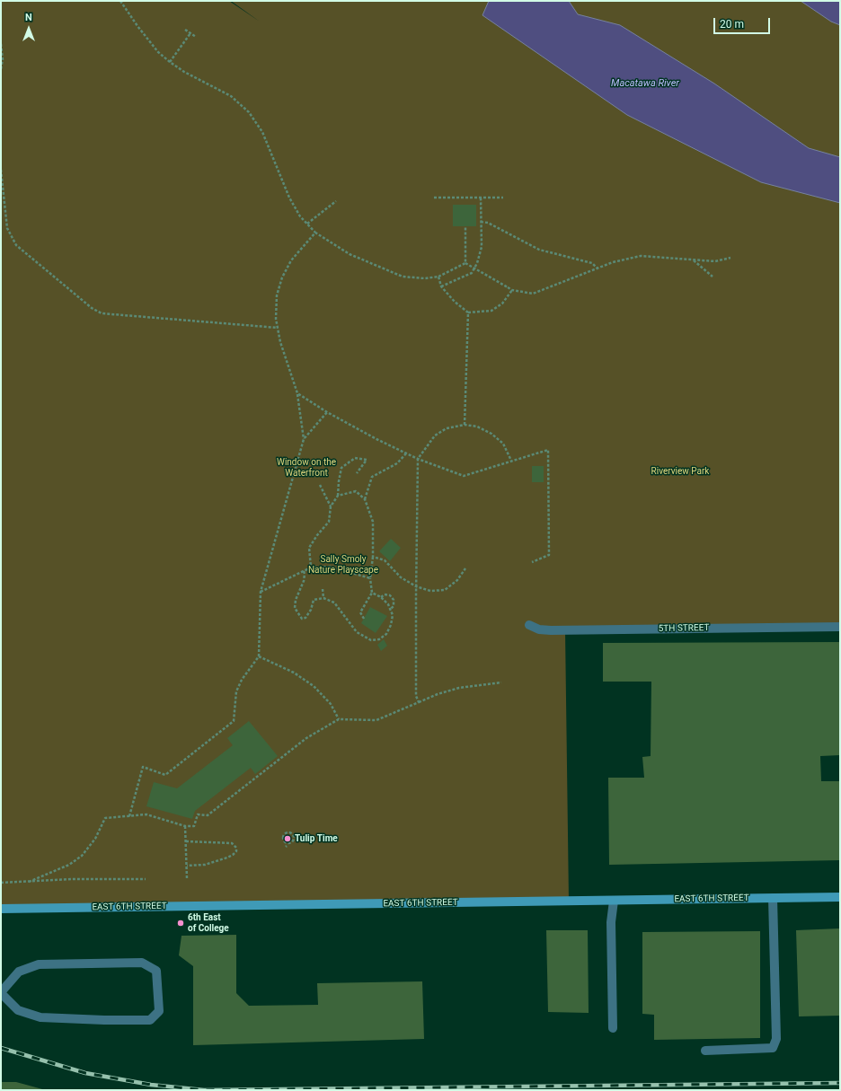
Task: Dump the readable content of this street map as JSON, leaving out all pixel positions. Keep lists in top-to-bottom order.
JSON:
{
  "streets": {
    "street": ["5TH STREET", "EAST 6TH STREET"]
  },
  "water": ["Macatawa River"],
  "parks": ["Window on the Waterfront", "Riverview Park", "Sally Smoly Nature Playscape"],
  "places": ["Tulip Time", "6th East of College"],
  "scale_bar": "20 m",
  "north": "top"
}
